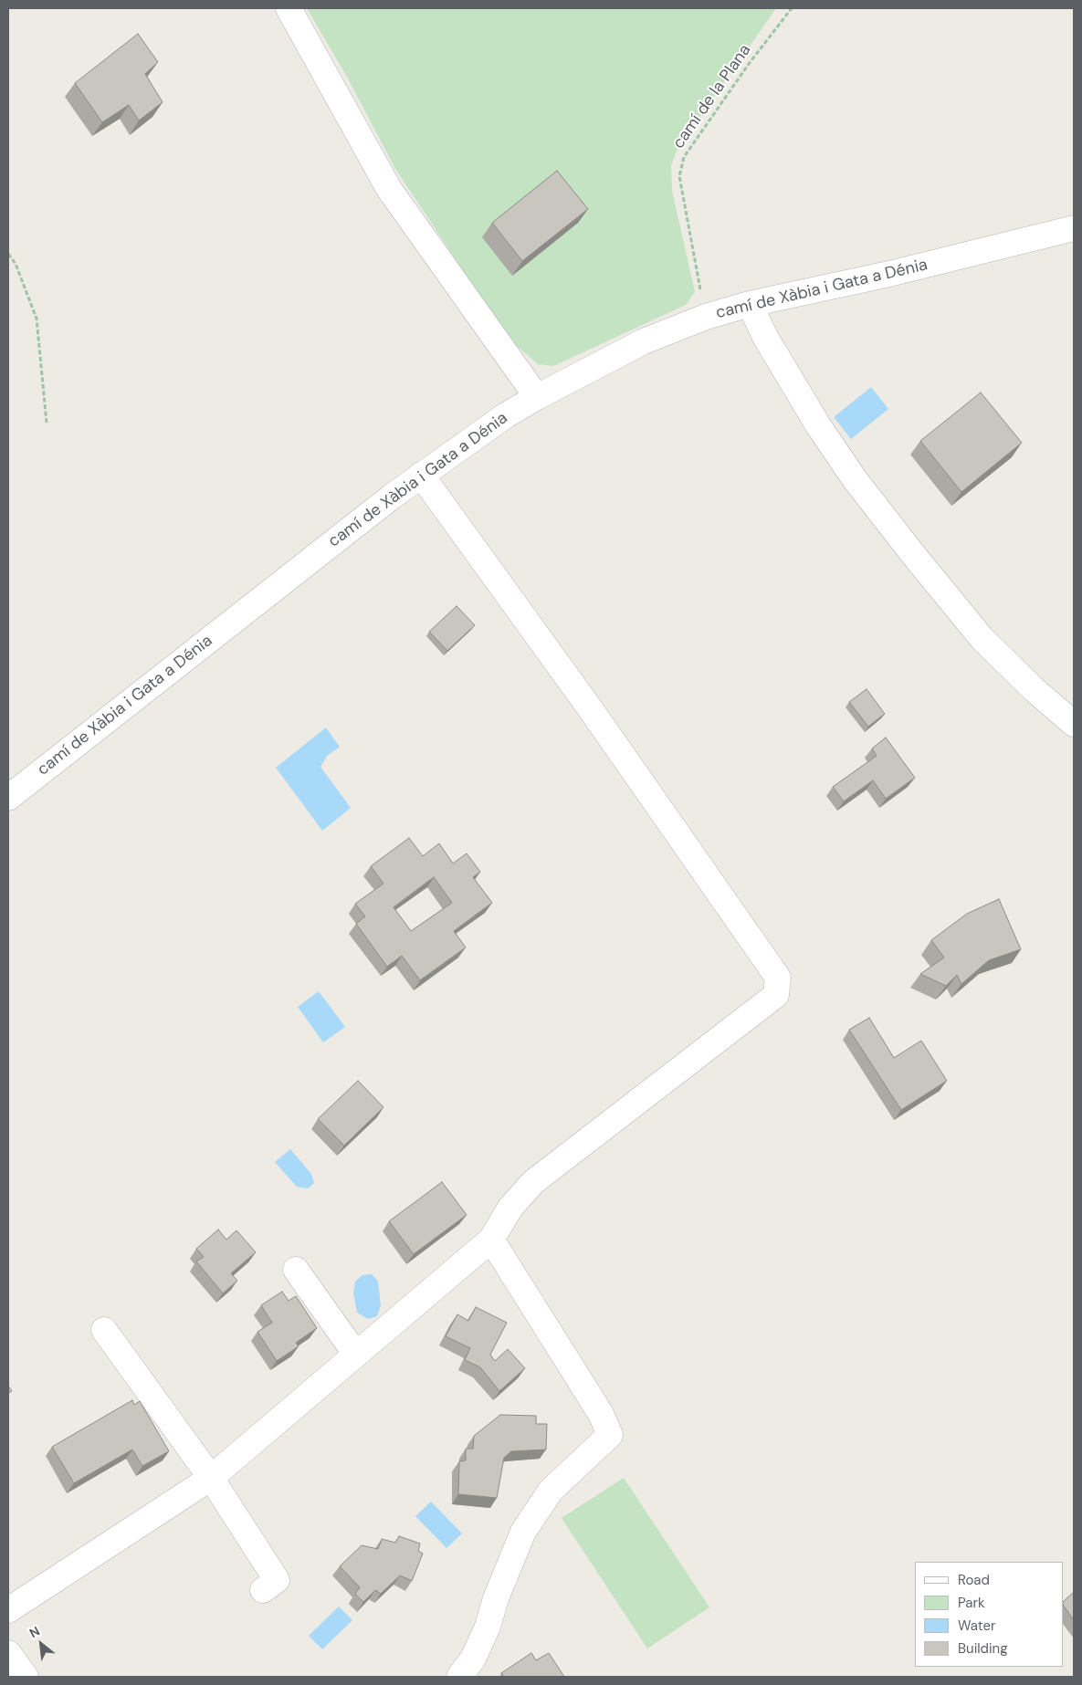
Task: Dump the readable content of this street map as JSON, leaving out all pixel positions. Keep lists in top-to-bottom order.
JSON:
{
  "streets": {
    "street": ["camí de Xàbia i Gata a Dénia"],
    "path": ["camí de la Plana"]
  },
  "crossings": [
    ["camí de la Plana", "camí de Xàbia i Gata a Dénia"]
  ],
  "legend": [
    "Road",
    "Park",
    "Water",
    "Building"
  ],
  "north": "top left"
}
